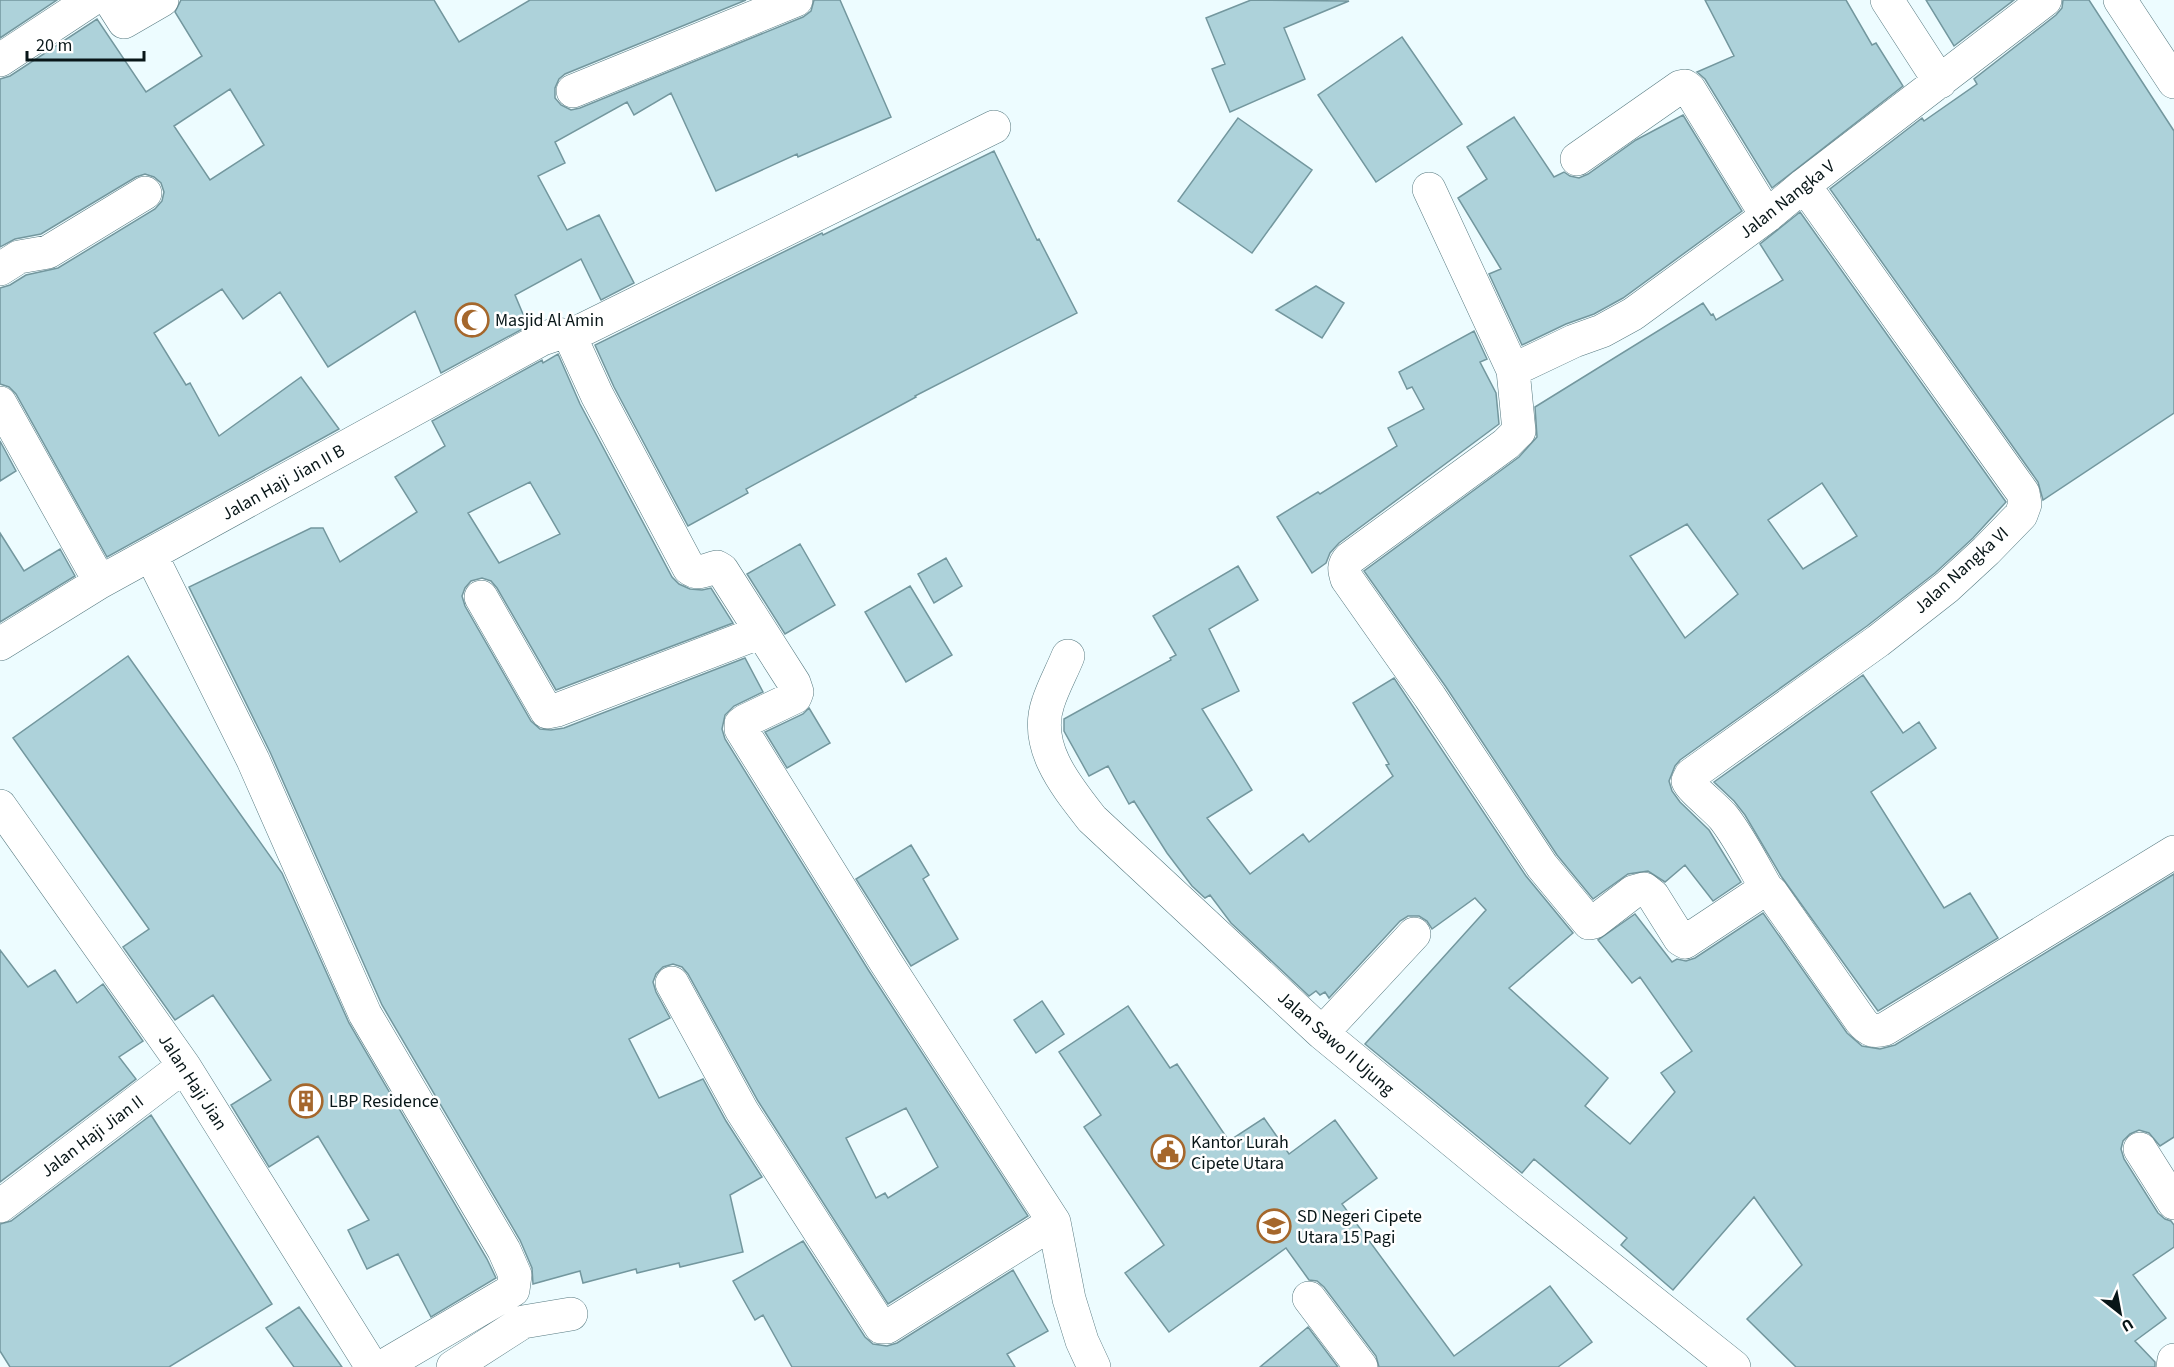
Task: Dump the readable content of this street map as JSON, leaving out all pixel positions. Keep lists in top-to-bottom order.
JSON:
{
  "streets": {
    "street": [
      "Jalan Nangka V",
      "Jalan Haji Jian II B",
      "Jalan Nangka VI",
      "Jalan Sawo II Ujung",
      "Jalan Haji Jian",
      "Jalan Haji Jian II"
    ]
  },
  "crossings": [
    ["Jalan Nangka V", "Jalan Nangka VI"],
    ["Jalan Haji Jian", "Jalan Haji Jian II"]
  ],
  "places": {
    "mosque": ["Masjid Al Amin"],
    "building": ["LBP Residence"],
    "public building": ["Kantor Lurah Cipete Utara"],
    "school or university": ["SD Negeri Cipete Utara 15 Pagi"]
  },
  "scale_bar": "20 m",
  "north": "bottom right"
}
